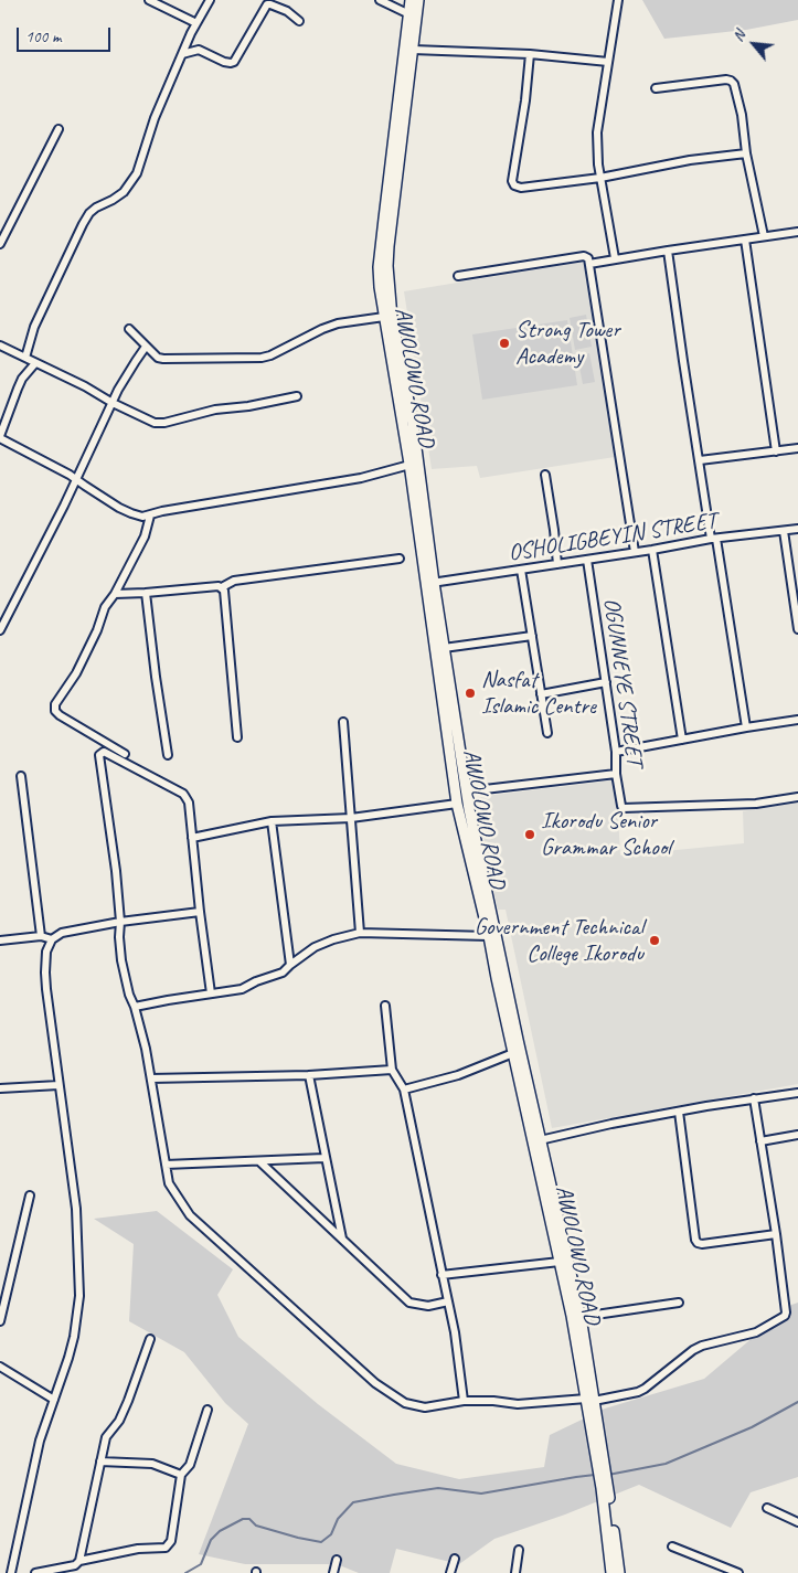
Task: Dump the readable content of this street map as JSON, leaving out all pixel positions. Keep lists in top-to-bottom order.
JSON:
{
  "streets": {
    "main road": ["AWOLOWO ROAD"],
    "street": ["OSHOLIGBEYIN STREET", "OGUNNEYE STREET"]
  },
  "crossings": [
    ["AWOLOWO ROAD", "OSHOLIGBEYIN STREET"],
    ["OSHOLIGBEYIN STREET", "OGUNNEYE STREET"]
  ],
  "places": [
    "Strong Tower Academy",
    "Nasfat Islamic Centre",
    "Ikorodu Senior Grammar School",
    "Government Technical College Ikorodu"
  ],
  "scale_bar": "100 m",
  "north": "top left"
}
